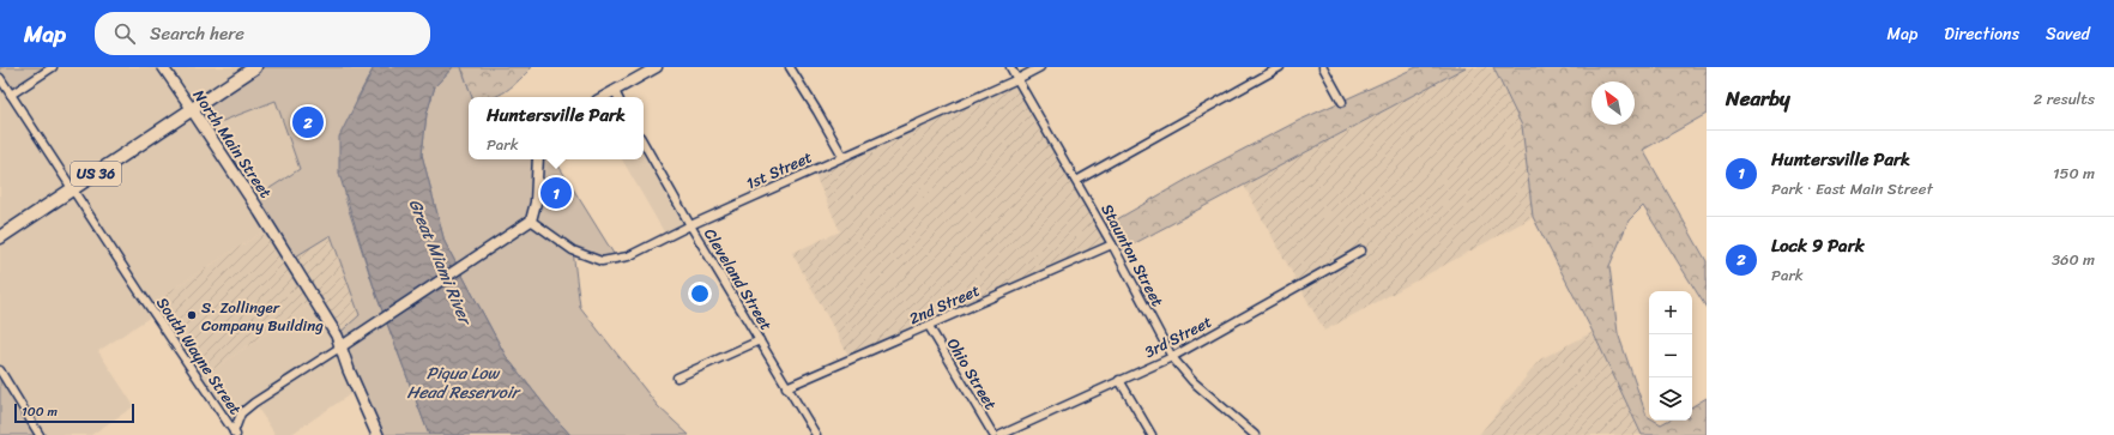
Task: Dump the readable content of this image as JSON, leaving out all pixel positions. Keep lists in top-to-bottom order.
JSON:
{
  "streets": {
    "main road": ["North Main Street", "US 36"],
    "street": [
      "1st Street",
      "Staunton Street",
      "Cleveland Street",
      "2nd Street",
      "3rd Street",
      "South Wayne Street",
      "Ohio Street"
    ]
  },
  "crossings": [
    ["North Main Street", "US 36"],
    ["1st Street", "Staunton Street"],
    ["1st Street", "Cleveland Street"],
    ["US 36", "South Wayne Street"],
    ["Staunton Street", "2nd Street"],
    ["Staunton Street", "3rd Street"],
    ["Cleveland Street", "2nd Street"],
    ["2nd Street", "Ohio Street"]
  ],
  "water": ["Great Miami River", "Piqua Low Head Reservoir"],
  "places": ["S. Zollinger Company Building"],
  "scale_bar": "100 m",
  "north": "top left",
  "page": {
    "header": "Map",
    "search": "Search here",
    "nav": ["Map", "Directions", "Saved"],
    "heading": ["Nearby", "2 results"],
    "popup": ["Huntersville Park", "Park"],
    "pins": ["2", "1"],
    "list": [
      {
        "mark": "1",
        "name": "Huntersville Park",
        "note": "Park · East Main Street",
        "value": "150 m"
      },
      {
        "mark": "2",
        "name": "Lock 9 Park",
        "note": "Park",
        "value": "360 m"
      }
    ],
    "map_buttons": ["+", "−"],
    "scale": "100 m"
  }
}
